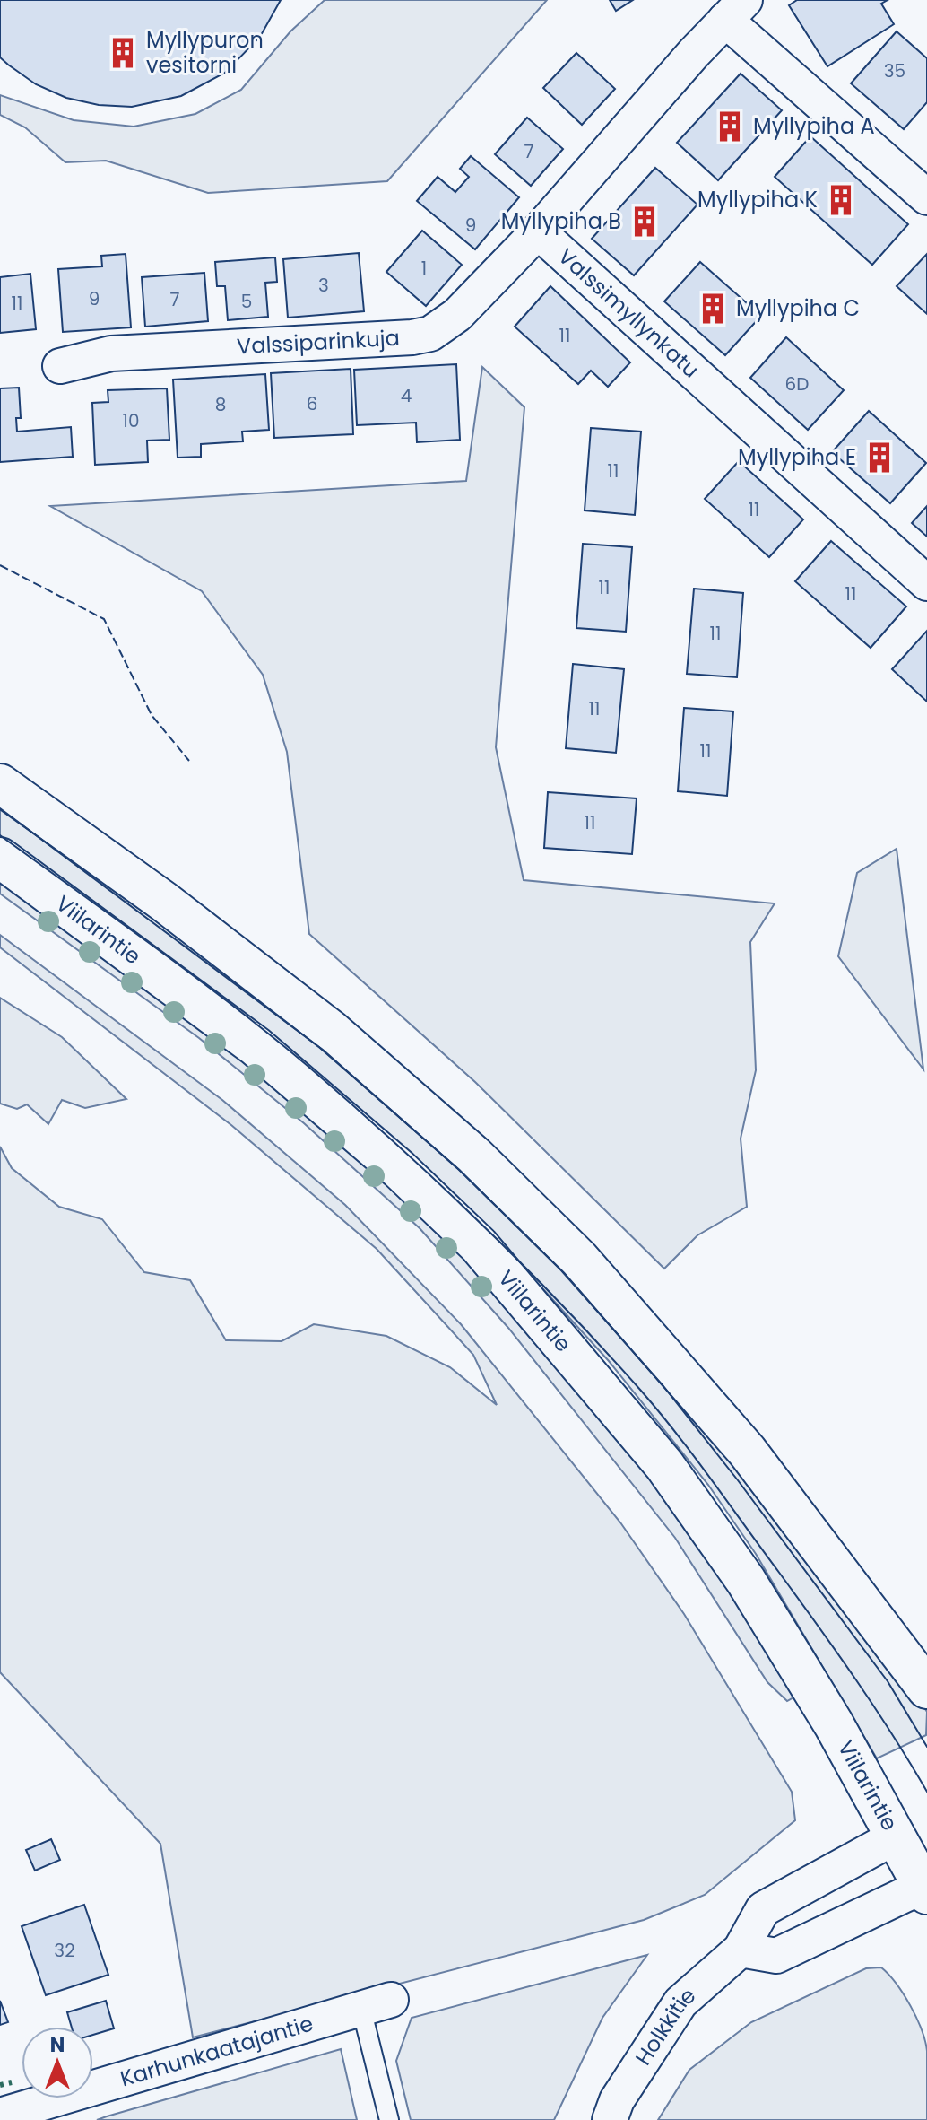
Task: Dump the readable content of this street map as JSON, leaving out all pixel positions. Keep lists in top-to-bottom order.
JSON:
{
  "streets": {
    "main road": ["Viilarintie"],
    "street": [
      "Valssimyllynkatu",
      "Valssiparinkuja",
      "Holkkitie",
      "Karhunkaatajantie"
    ]
  },
  "crossings": [
    ["Valssimyllynkatu", "Valssiparinkuja"],
    ["Viilarintie", "Holkkitie"]
  ],
  "places": {
    "building": [
      "Myllypuron vesitorni",
      "Myllypiha A",
      "Myllypiha K",
      "Myllypiha B",
      "Myllypiha C",
      "Myllypiha E"
    ]
  },
  "house_numbers": [
    "35",
    "7",
    "9",
    "1",
    "3",
    "9",
    "7",
    "5",
    "11",
    "11",
    "6D",
    "4",
    "6",
    "8",
    "10",
    "11",
    "11",
    "11",
    "11",
    "11",
    "11",
    "11",
    "11",
    "32"
  ],
  "north": "top"
}
